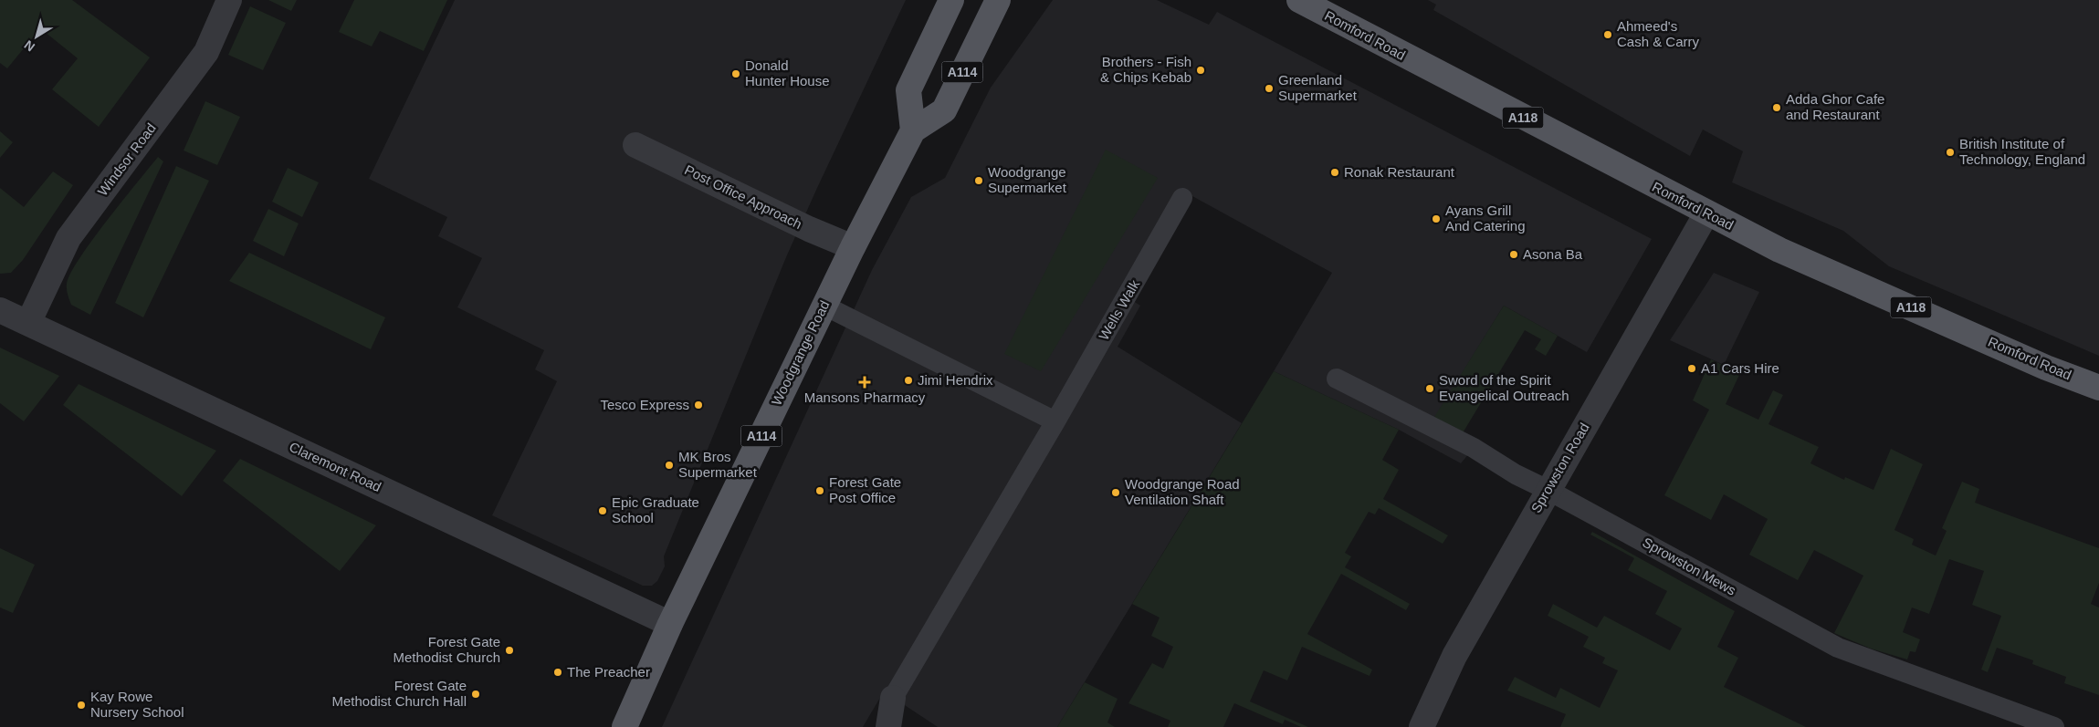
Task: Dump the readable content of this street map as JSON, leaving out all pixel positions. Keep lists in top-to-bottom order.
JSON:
{
  "streets": {
    "main road": [
      "Romford Road",
      "A114",
      "A118",
      "Woodgrange Road"
    ],
    "street": [
      "Windsor Road",
      "Post Office Approach",
      "Claremont Road",
      "Sprowston Road"
    ],
    "lane": ["Wells Walk", "Sprowston Mews"]
  },
  "crossings": [
    ["Romford Road", "Sprowston Road"],
    ["A114", "Woodgrange Road"],
    ["Windsor Road", "Claremont Road"],
    ["Post Office Approach", "Woodgrange Road"],
    ["Woodgrange Road", "Claremont Road"],
    ["Sprowston Road", "Sprowston Mews"]
  ],
  "places": {
    "other": [
      "Ahmeed's Cash & Carry",
      "Brothers - Fish & Chips Kebab",
      "Donald Hunter House",
      "Greenland Supermarket",
      "Adda Ghor Cafe and Restaurant",
      "British Institute of Technology, England",
      "Ronak Restaurant",
      "Woodgrange Supermarket",
      "Ayans Grill And Catering",
      "Asona Ba",
      "A1 Cars Hire",
      "Jimi Hendrix",
      "Sword of the Spirit Evangelical Outreach",
      "Tesco Express",
      "MK Bros Supermarket",
      "Forest Gate Post Office",
      "Woodgrange Road Ventilation Shaft",
      "Epic Graduate School",
      "Forest Gate Methodist Church",
      "The Preacher",
      "Forest Gate Methodist Church Hall",
      "Kay Rowe Nursery School"
    ],
    "health": ["Mansons Pharmacy"]
  },
  "north": "bottom left"
}
